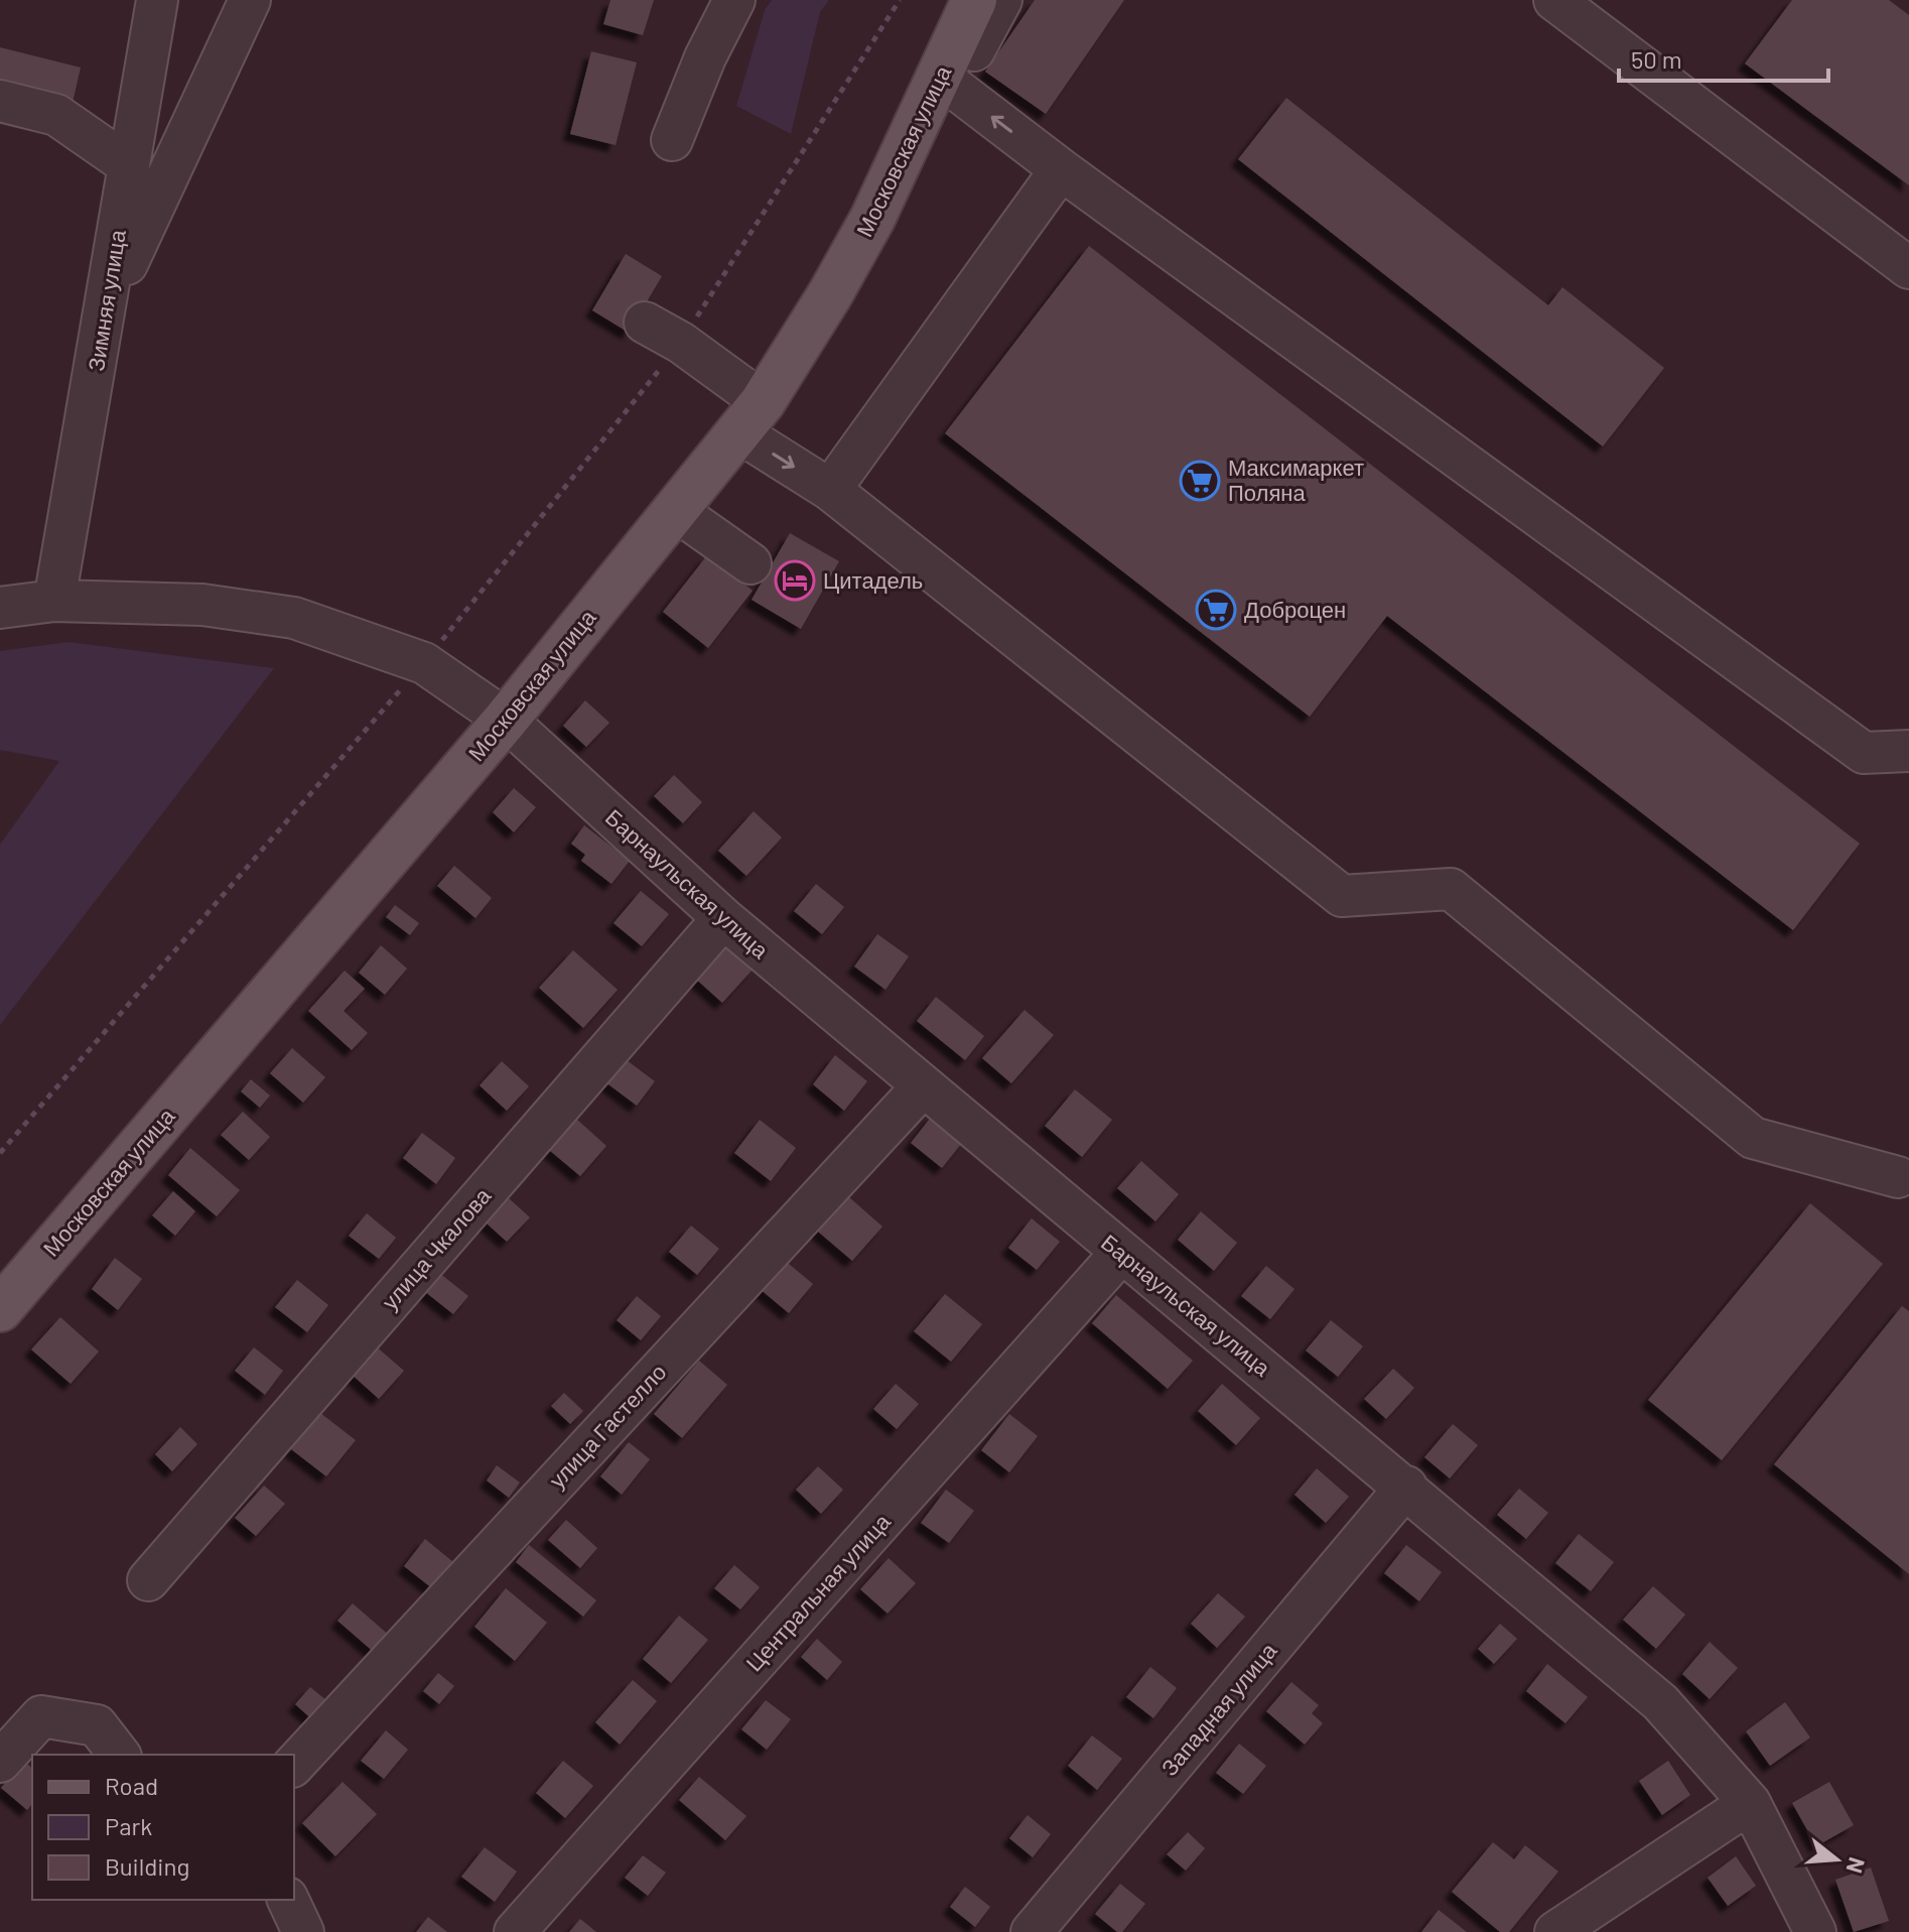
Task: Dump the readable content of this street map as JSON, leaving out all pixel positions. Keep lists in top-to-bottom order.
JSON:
{
  "streets": {
    "main road": ["Московская улица"],
    "street": [
      "Зимняя улица",
      "Барнаульская улица",
      "улица Чкалова",
      "улица Гастелло",
      "Центральная улица",
      "Западная улица"
    ]
  },
  "crossings": [
    ["Московская улица", "Барнаульская улица"],
    ["Зимняя улица", "Барнаульская улица"],
    ["Барнаульская улица", "улица Чкалова"],
    ["Барнаульская улица", "улица Гастелло"],
    ["Барнаульская улица", "Центральная улица"],
    ["Барнаульская улица", "Западная улица"]
  ],
  "places": {
    "supermarket": ["Максимаркет Поляна", "Доброцен"],
    "hotel": ["Цитадель"]
  },
  "legend": ["Road", "Park", "Building"],
  "scale_bar": "50 m",
  "north": "right"
}
